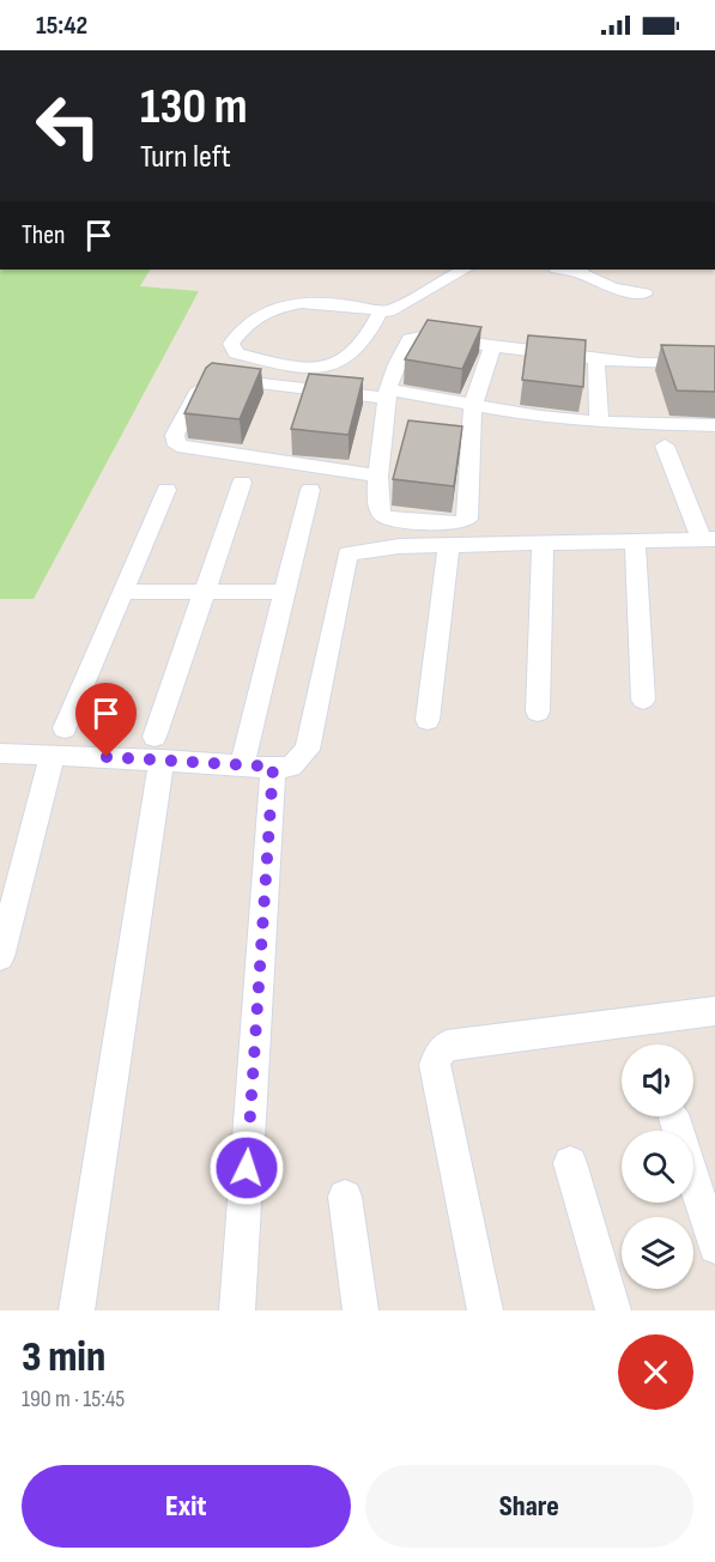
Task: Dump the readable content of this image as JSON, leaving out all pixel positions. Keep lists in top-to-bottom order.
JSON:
{
  "page": {
    "status": "15:42",
    "turn": ["130 m", "Turn left"],
    "then": "Then",
    "heading": ["3 min", "190 m · 15:45"],
    "buttons": ["Exit", "Share"]
  }
}
